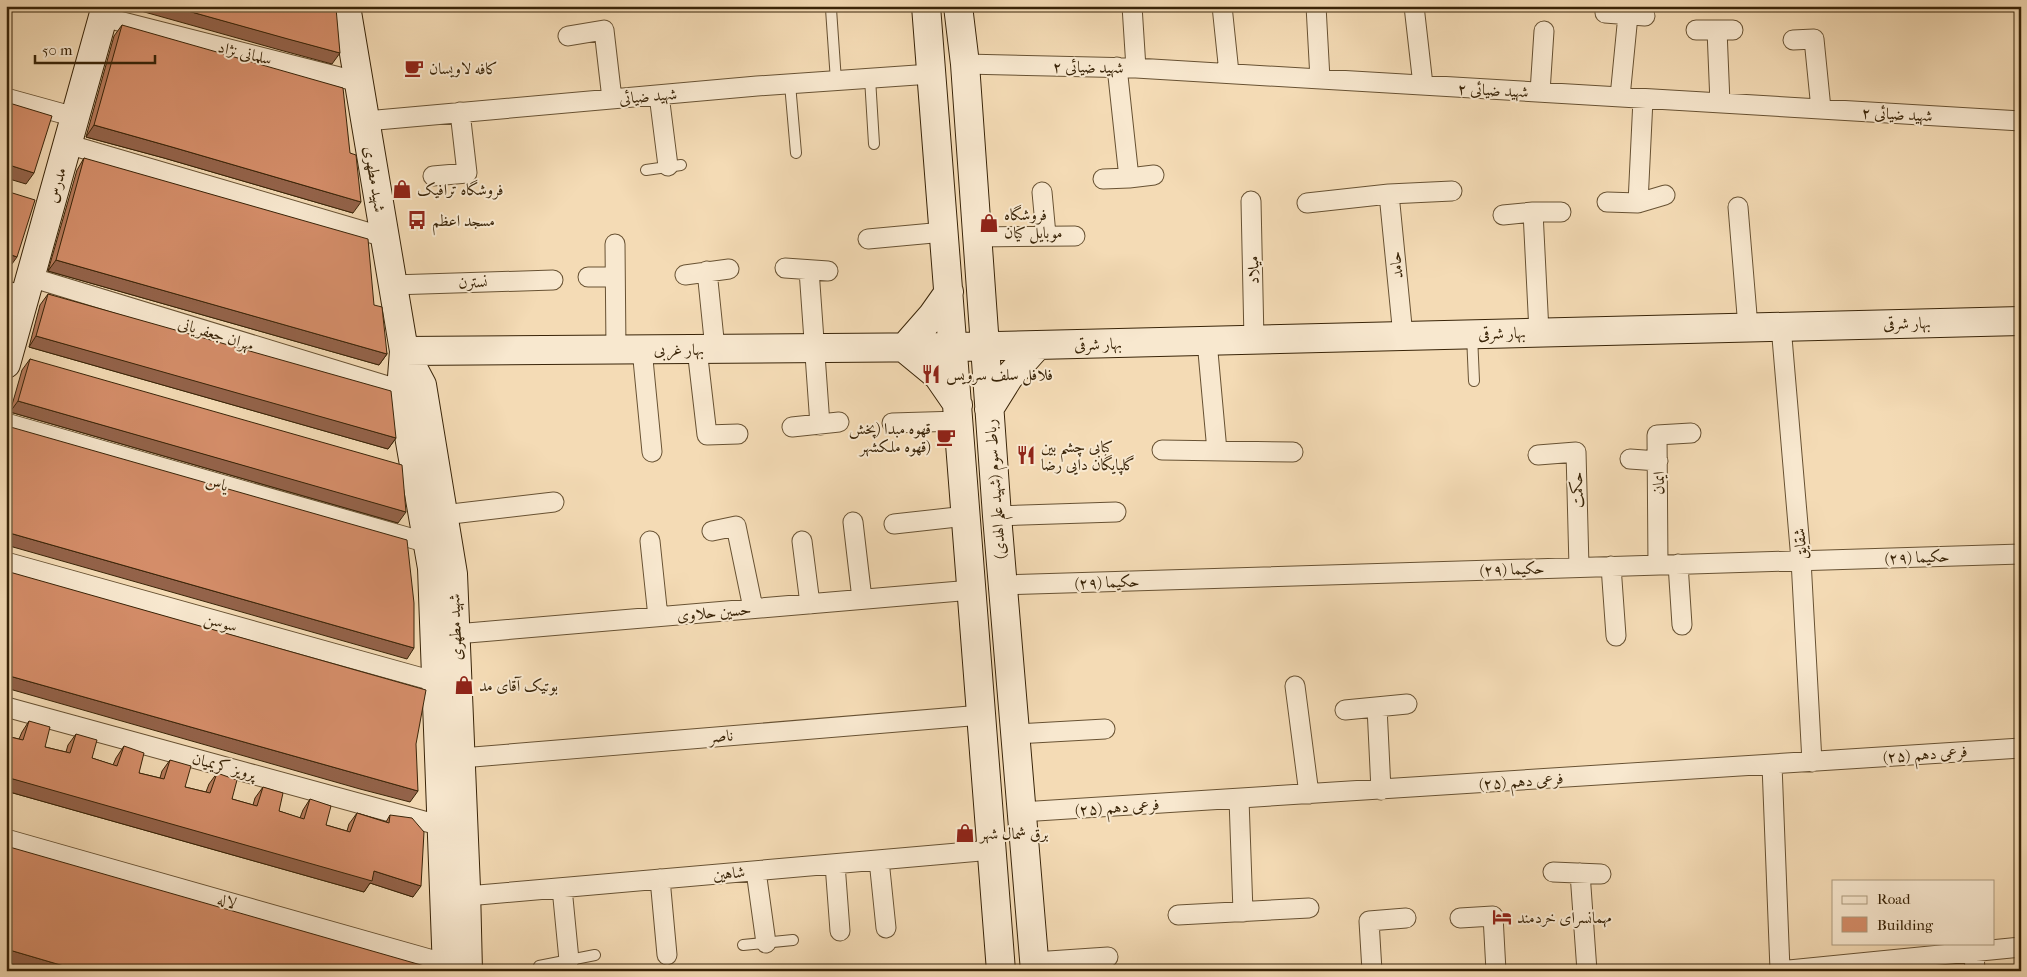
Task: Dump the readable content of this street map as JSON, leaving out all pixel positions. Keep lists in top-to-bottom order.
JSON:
{
  "streets": {
    "main road": [
      "شهید مطهری",
      "مدرس",
      "بهار شرقی",
      "بهار غربی",
      "رباط سوم (شهید علم الهدی)"
    ],
    "street": [
      "سلمانی نژاد",
      "شهید ضیائی ۲",
      "شهید ضیائی",
      "حامد",
      "میلاد",
      "نسترن",
      "مهران جعفریانی",
      "یاس",
      "ایمان",
      "حکمت",
      "شقایق",
      "حکیما (۲۹)",
      "حسین حلاوی",
      "سوسن",
      "ناصر",
      "فرعی دهم (۲۵)",
      "پرویز کریمیان",
      "شاهین",
      "لاله"
    ]
  },
  "crossings": [
    ["سلمانی نژاد", "شهید مطهری"],
    ["سلمانی نژاد", "مدرس"],
    ["شهید ضیائی ۲", "رباط سوم (شهید علم الهدی)"],
    ["شهید ضیائی", "شهید مطهری"],
    ["شهید ضیائی", "رباط سوم (شهید علم الهدی)"],
    ["شهید مطهری", "نسترن"],
    ["شهید مطهری", "مهران جعفریانی"],
    ["شهید مطهری", "بهار غربی"],
    ["شهید مطهری", "یاس"],
    ["شهید مطهری", "حسین حلاوی"],
    ["شهید مطهری", "سوسن"],
    ["شهید مطهری", "ناصر"],
    ["شهید مطهری", "پرویز کریمیان"],
    ["شهید مطهری", "شاهین"],
    ["شهید مطهری", "لاله"],
    ["مدرس", "مهران جعفریانی"],
    ["حامد", "بهار شرقی"],
    ["میلاد", "بهار شرقی"],
    ["بهار شرقی", "بهار غربی"],
    ["بهار شرقی", "رباط سوم (شهید علم الهدی)"],
    ["بهار شرقی", "شقایق"],
    ["بهار غربی", "رباط سوم (شهید علم الهدی)"],
    ["ایمان", "حکیما (۲۹)"],
    ["رباط سوم (شهید علم الهدی)", "حکیما (۲۹)"],
    ["رباط سوم (شهید علم الهدی)", "حسین حلاوی"],
    ["رباط سوم (شهید علم الهدی)", "ناصر"],
    ["رباط سوم (شهید علم الهدی)", "فرعی دهم (۲۵)"],
    ["رباط سوم (شهید علم الهدی)", "شاهین"],
    ["حکمت", "حکیما (۲۹)"],
    ["شقایق", "حکیما (۲۹)"],
    ["شقایق", "فرعی دهم (۲۵)"]
  ],
  "places": {
    "cafe": ["کافه لاویسان", "قهوه مبدا (پخش قهوه ملکشهر)"],
    "shop": [
      "فروشگاه ترافیک",
      "فروشگاه موبایل کیان",
      "بوتیک آقای مد",
      "برق شمال شهر"
    ],
    "bus stop": ["مسجد اعظم"],
    "restaurant": ["فلافل سلف سرویس", "کبابی چشم بین گلپایگان دایی رضا"],
    "hotel": ["مهمانسرای خردمند"]
  },
  "legend": ["Road", "Building"],
  "scale_bar": "50 m"
}
